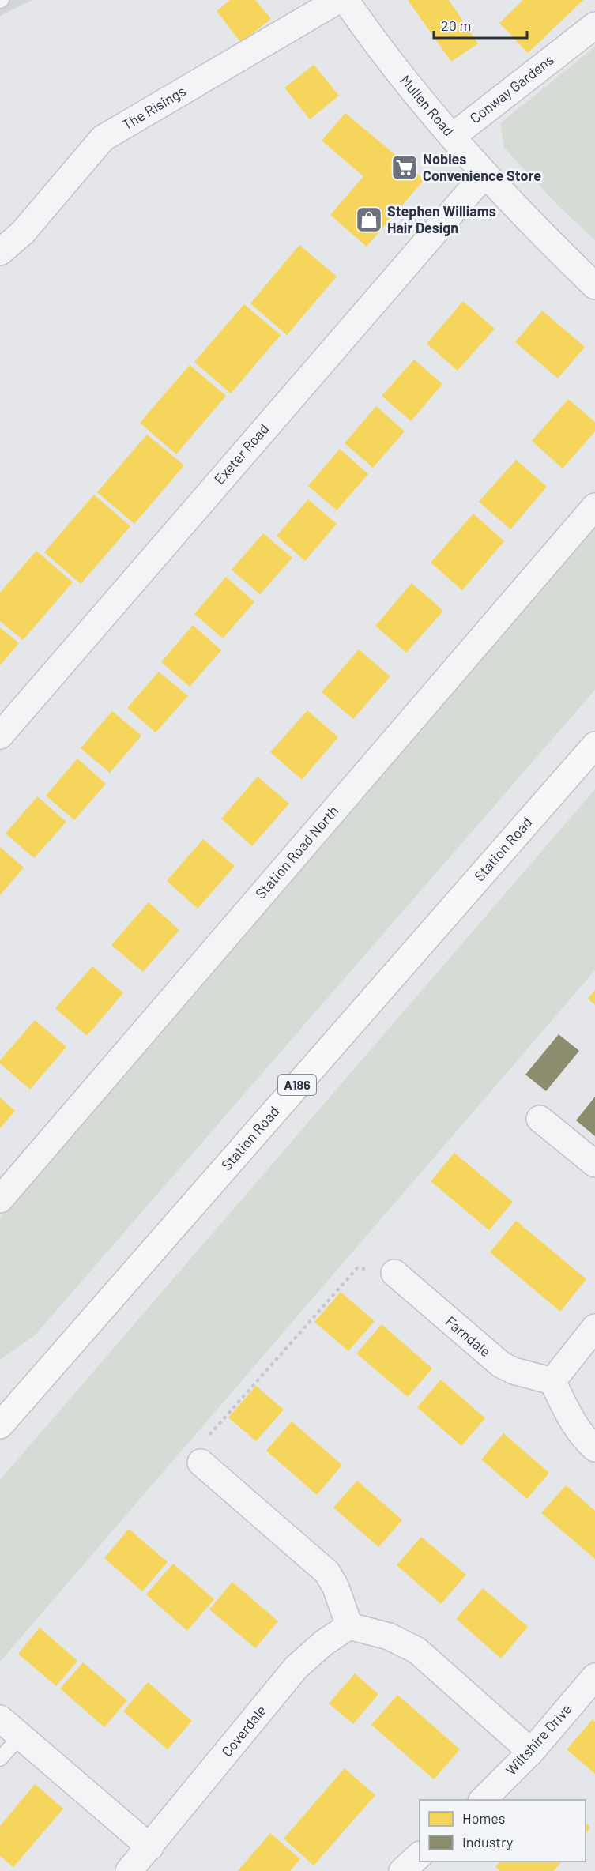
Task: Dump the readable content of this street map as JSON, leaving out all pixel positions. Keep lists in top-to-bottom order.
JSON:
{
  "streets": {
    "main road": ["Station Road", "A186"],
    "street": [
      "Conway Gardens",
      "Mullen Road",
      "The Risings",
      "Exeter Road",
      "Station Road North",
      "Farndale",
      "Coverdale",
      "Wiltshire Drive"
    ]
  },
  "crossings": [
    ["Conway Gardens", "Mullen Road"],
    ["Mullen Road", "Exeter Road"]
  ],
  "places": {
    "supermarket": ["Nobles Convenience Store"],
    "shop": ["Stephen Williams Hair Design"]
  },
  "legend": ["Homes", "Industry"],
  "scale_bar": "20 m"
}
